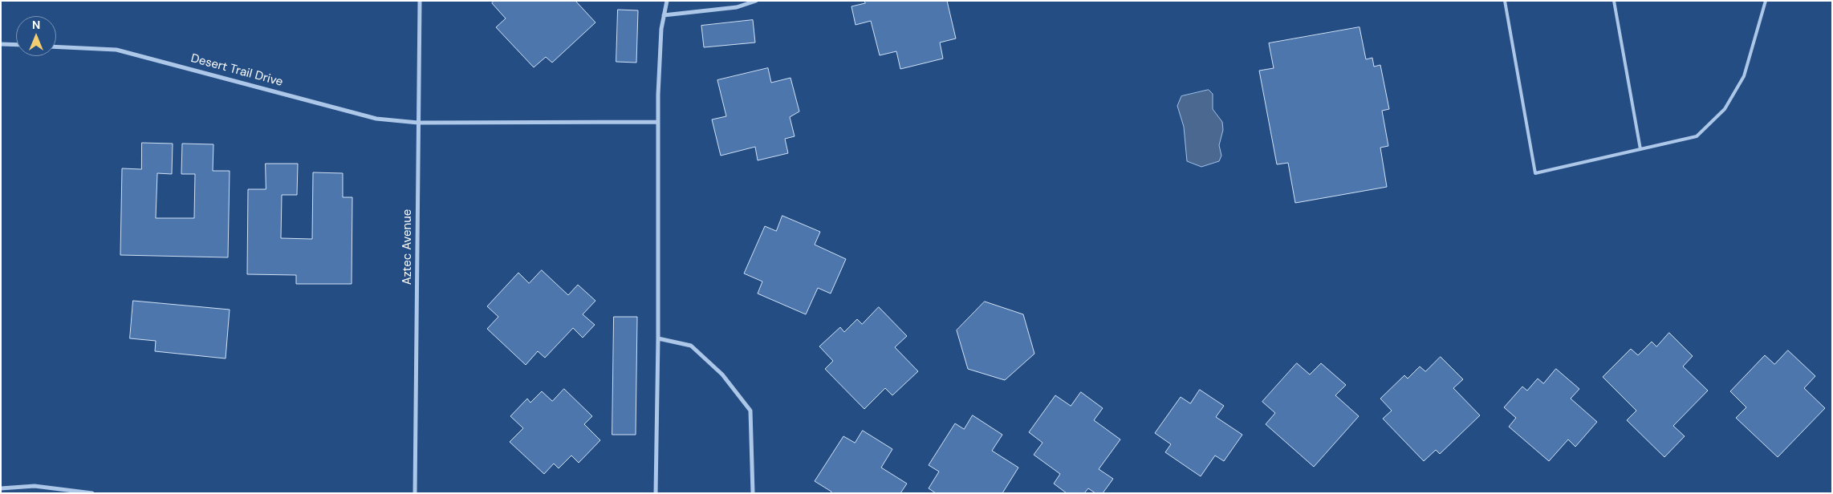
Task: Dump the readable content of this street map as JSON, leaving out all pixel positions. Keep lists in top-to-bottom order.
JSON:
{
  "streets": {
    "street": ["Desert Trail Drive", "Aztec Avenue"]
  },
  "crossings": [
    ["Desert Trail Drive", "Aztec Avenue"]
  ],
  "north": "top"
}
